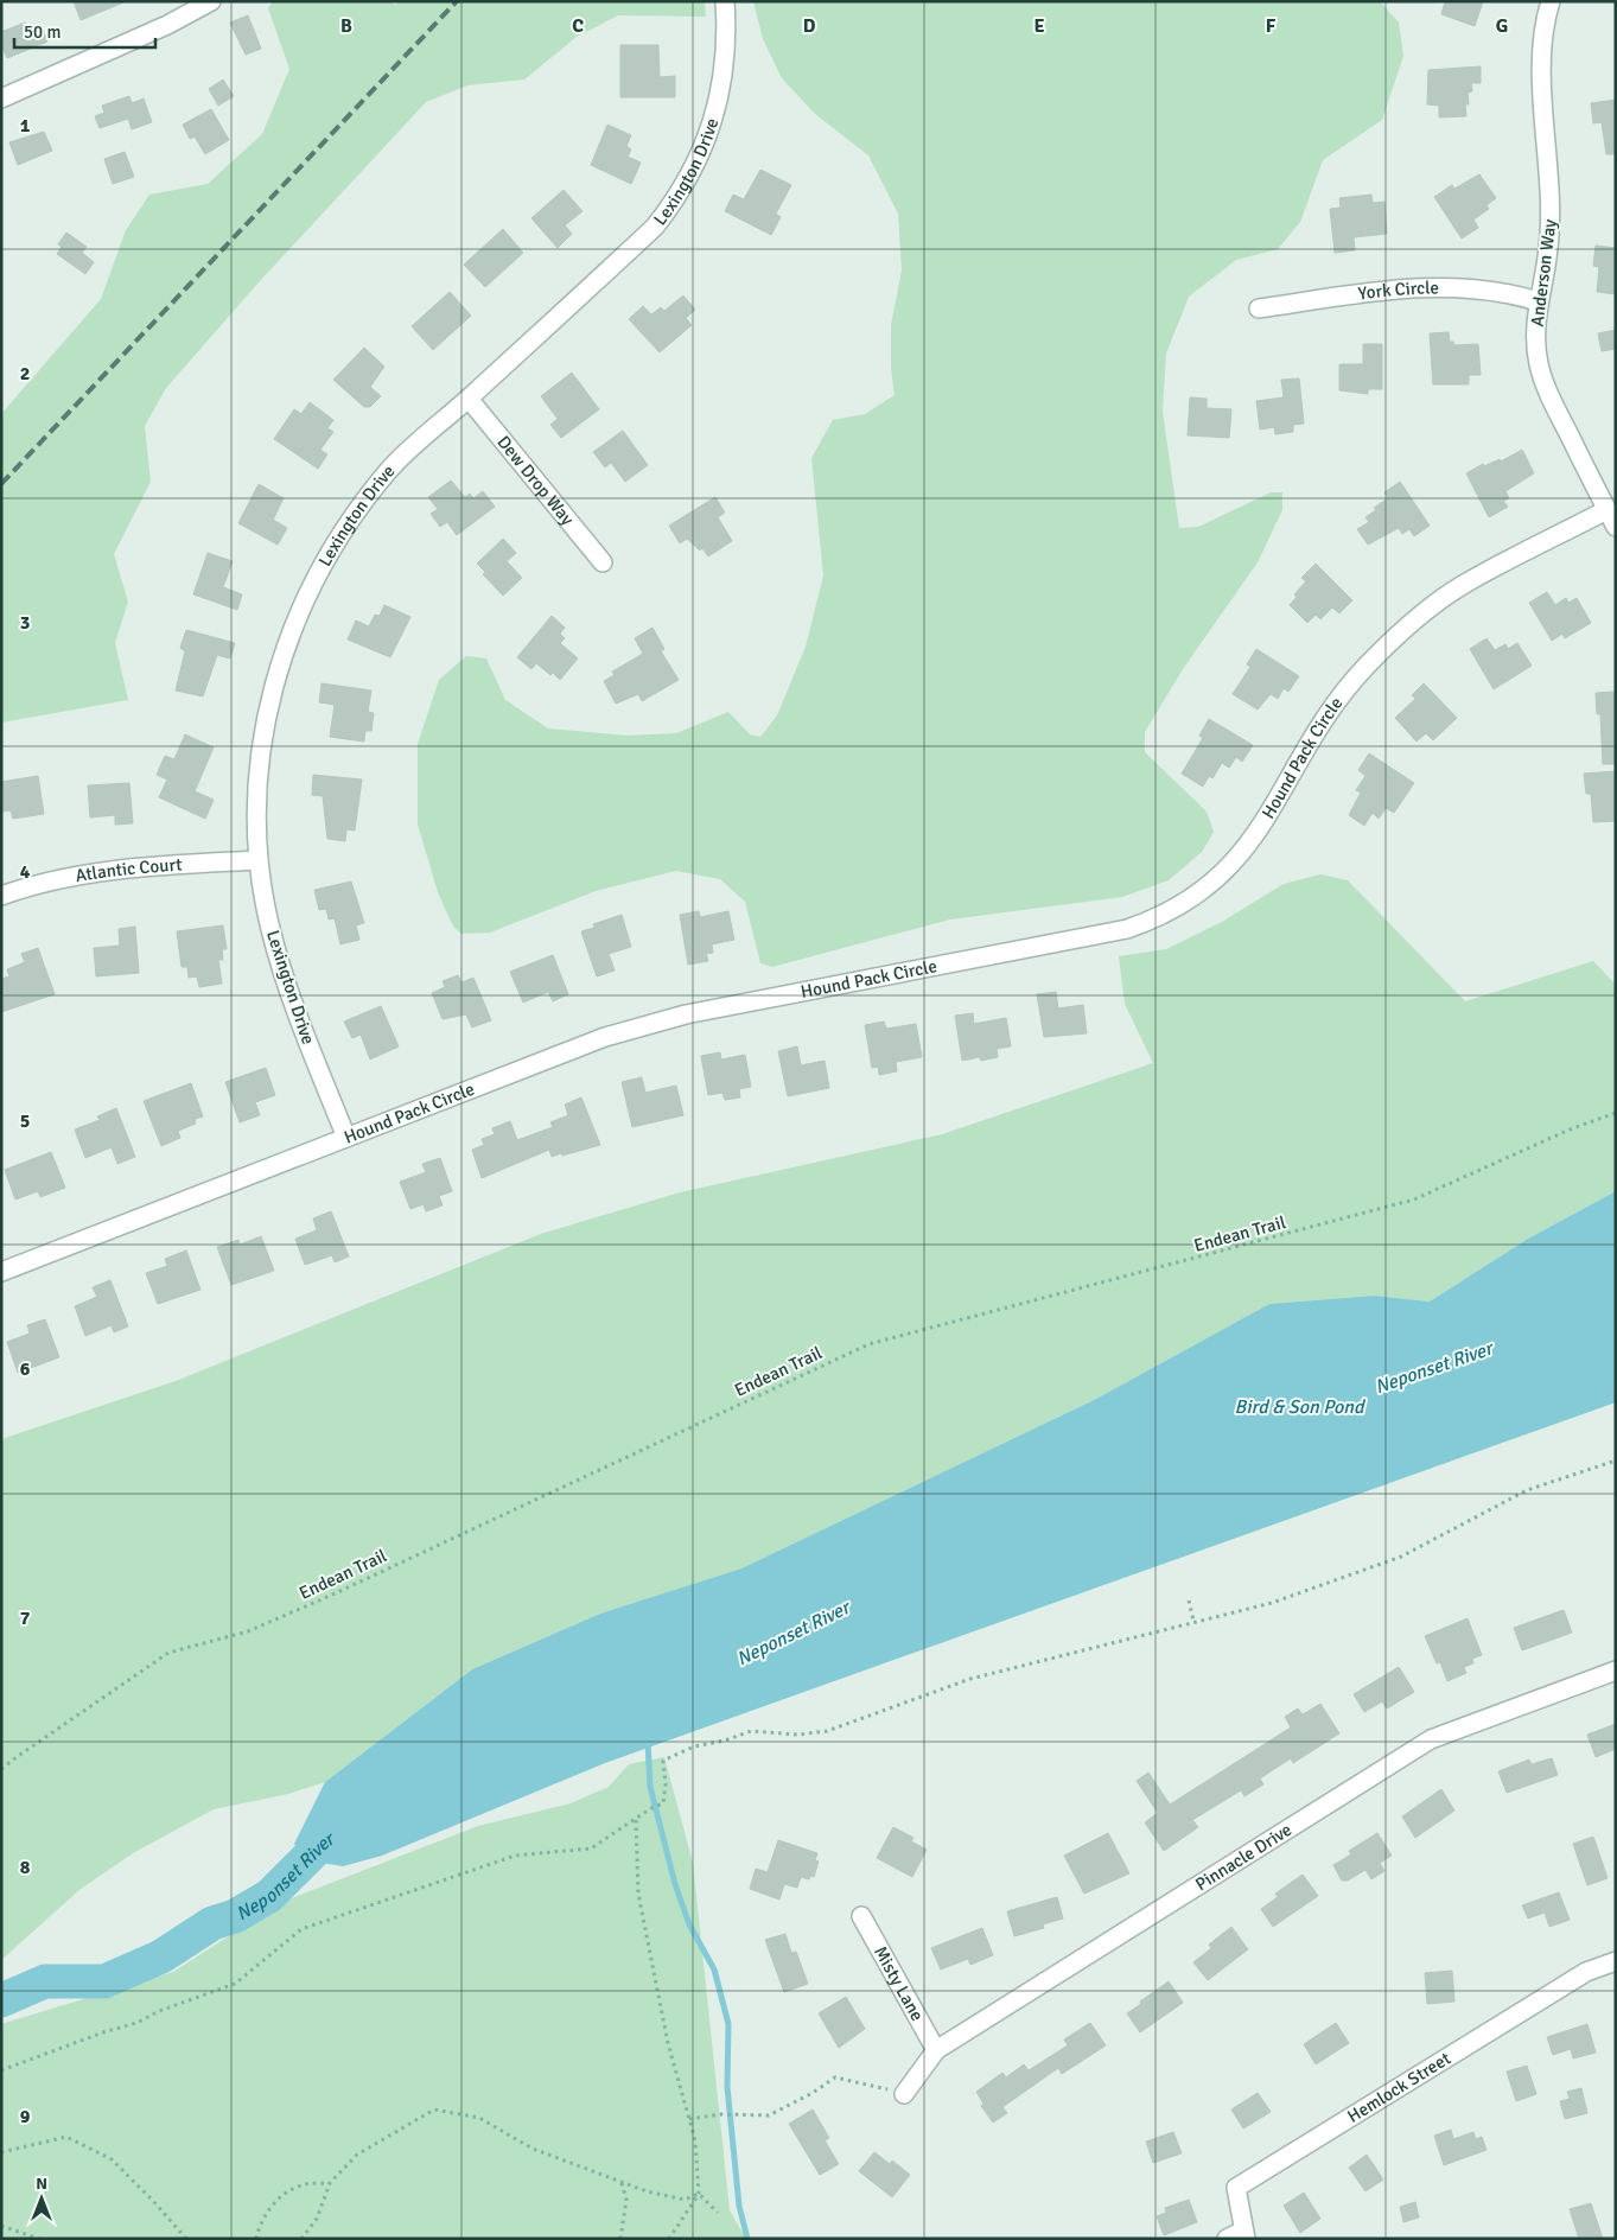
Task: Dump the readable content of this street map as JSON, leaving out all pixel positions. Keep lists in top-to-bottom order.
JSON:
{
  "streets": {
    "street": [
      "Lexington Drive",
      "Anderson Way",
      "York Circle",
      "Dew Drop Way",
      "Hound Pack Circle",
      "Atlantic Court",
      "Pinnacle Drive",
      "Misty Lane",
      "Hemlock Street"
    ],
    "path": ["Endean Trail"]
  },
  "crossings": [
    ["Lexington Drive", "Dew Drop Way"],
    ["Lexington Drive", "Hound Pack Circle"],
    ["Lexington Drive", "Atlantic Court"],
    ["Anderson Way", "York Circle"],
    ["Anderson Way", "Hound Pack Circle"],
    ["Pinnacle Drive", "Misty Lane"]
  ],
  "water": ["Neponset River", "Bird & Son Pond"],
  "scale_bar": "50 m",
  "north": "top",
  "grid": {
    "columns": [
      "B",
      "C",
      "D",
      "E",
      "F",
      "G"
    ],
    "rows": [
      "1",
      "2",
      "3",
      "4",
      "5",
      "6",
      "7",
      "8",
      "9"
    ]
  }
}
